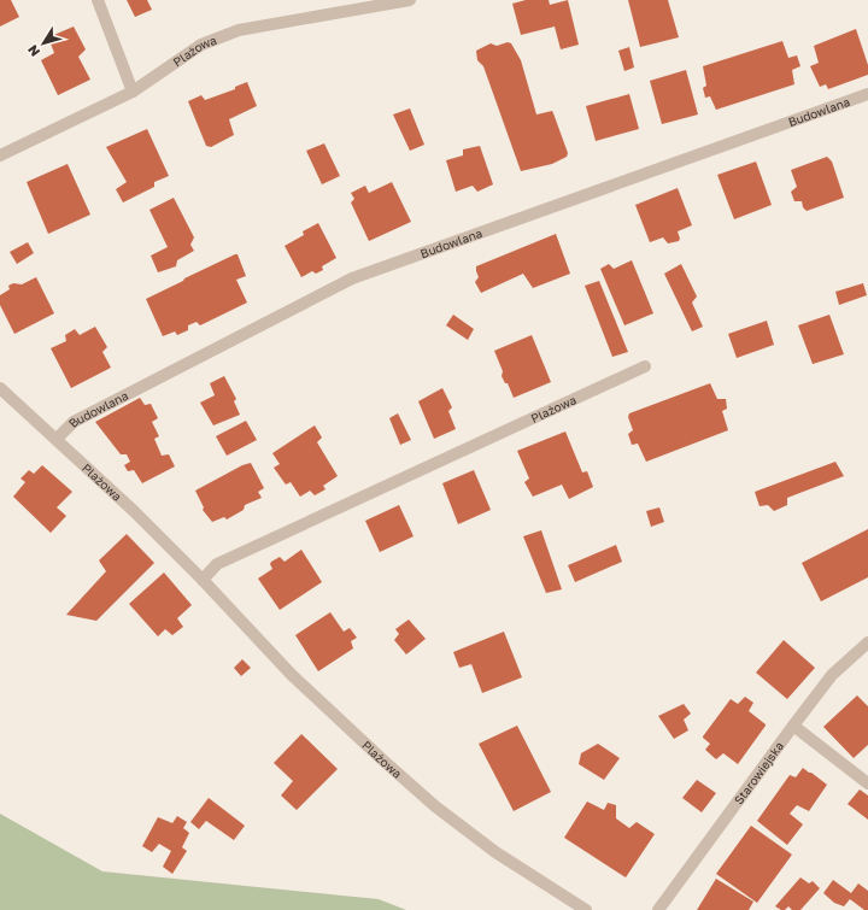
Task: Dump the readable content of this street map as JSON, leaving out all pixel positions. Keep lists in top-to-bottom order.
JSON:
{
  "streets": {
    "street": ["Plażowa", "Budowlana", "Starowiejska"]
  },
  "crossings": [
    ["Plażowa", "Budowlana"]
  ],
  "north": "bottom left"
}
